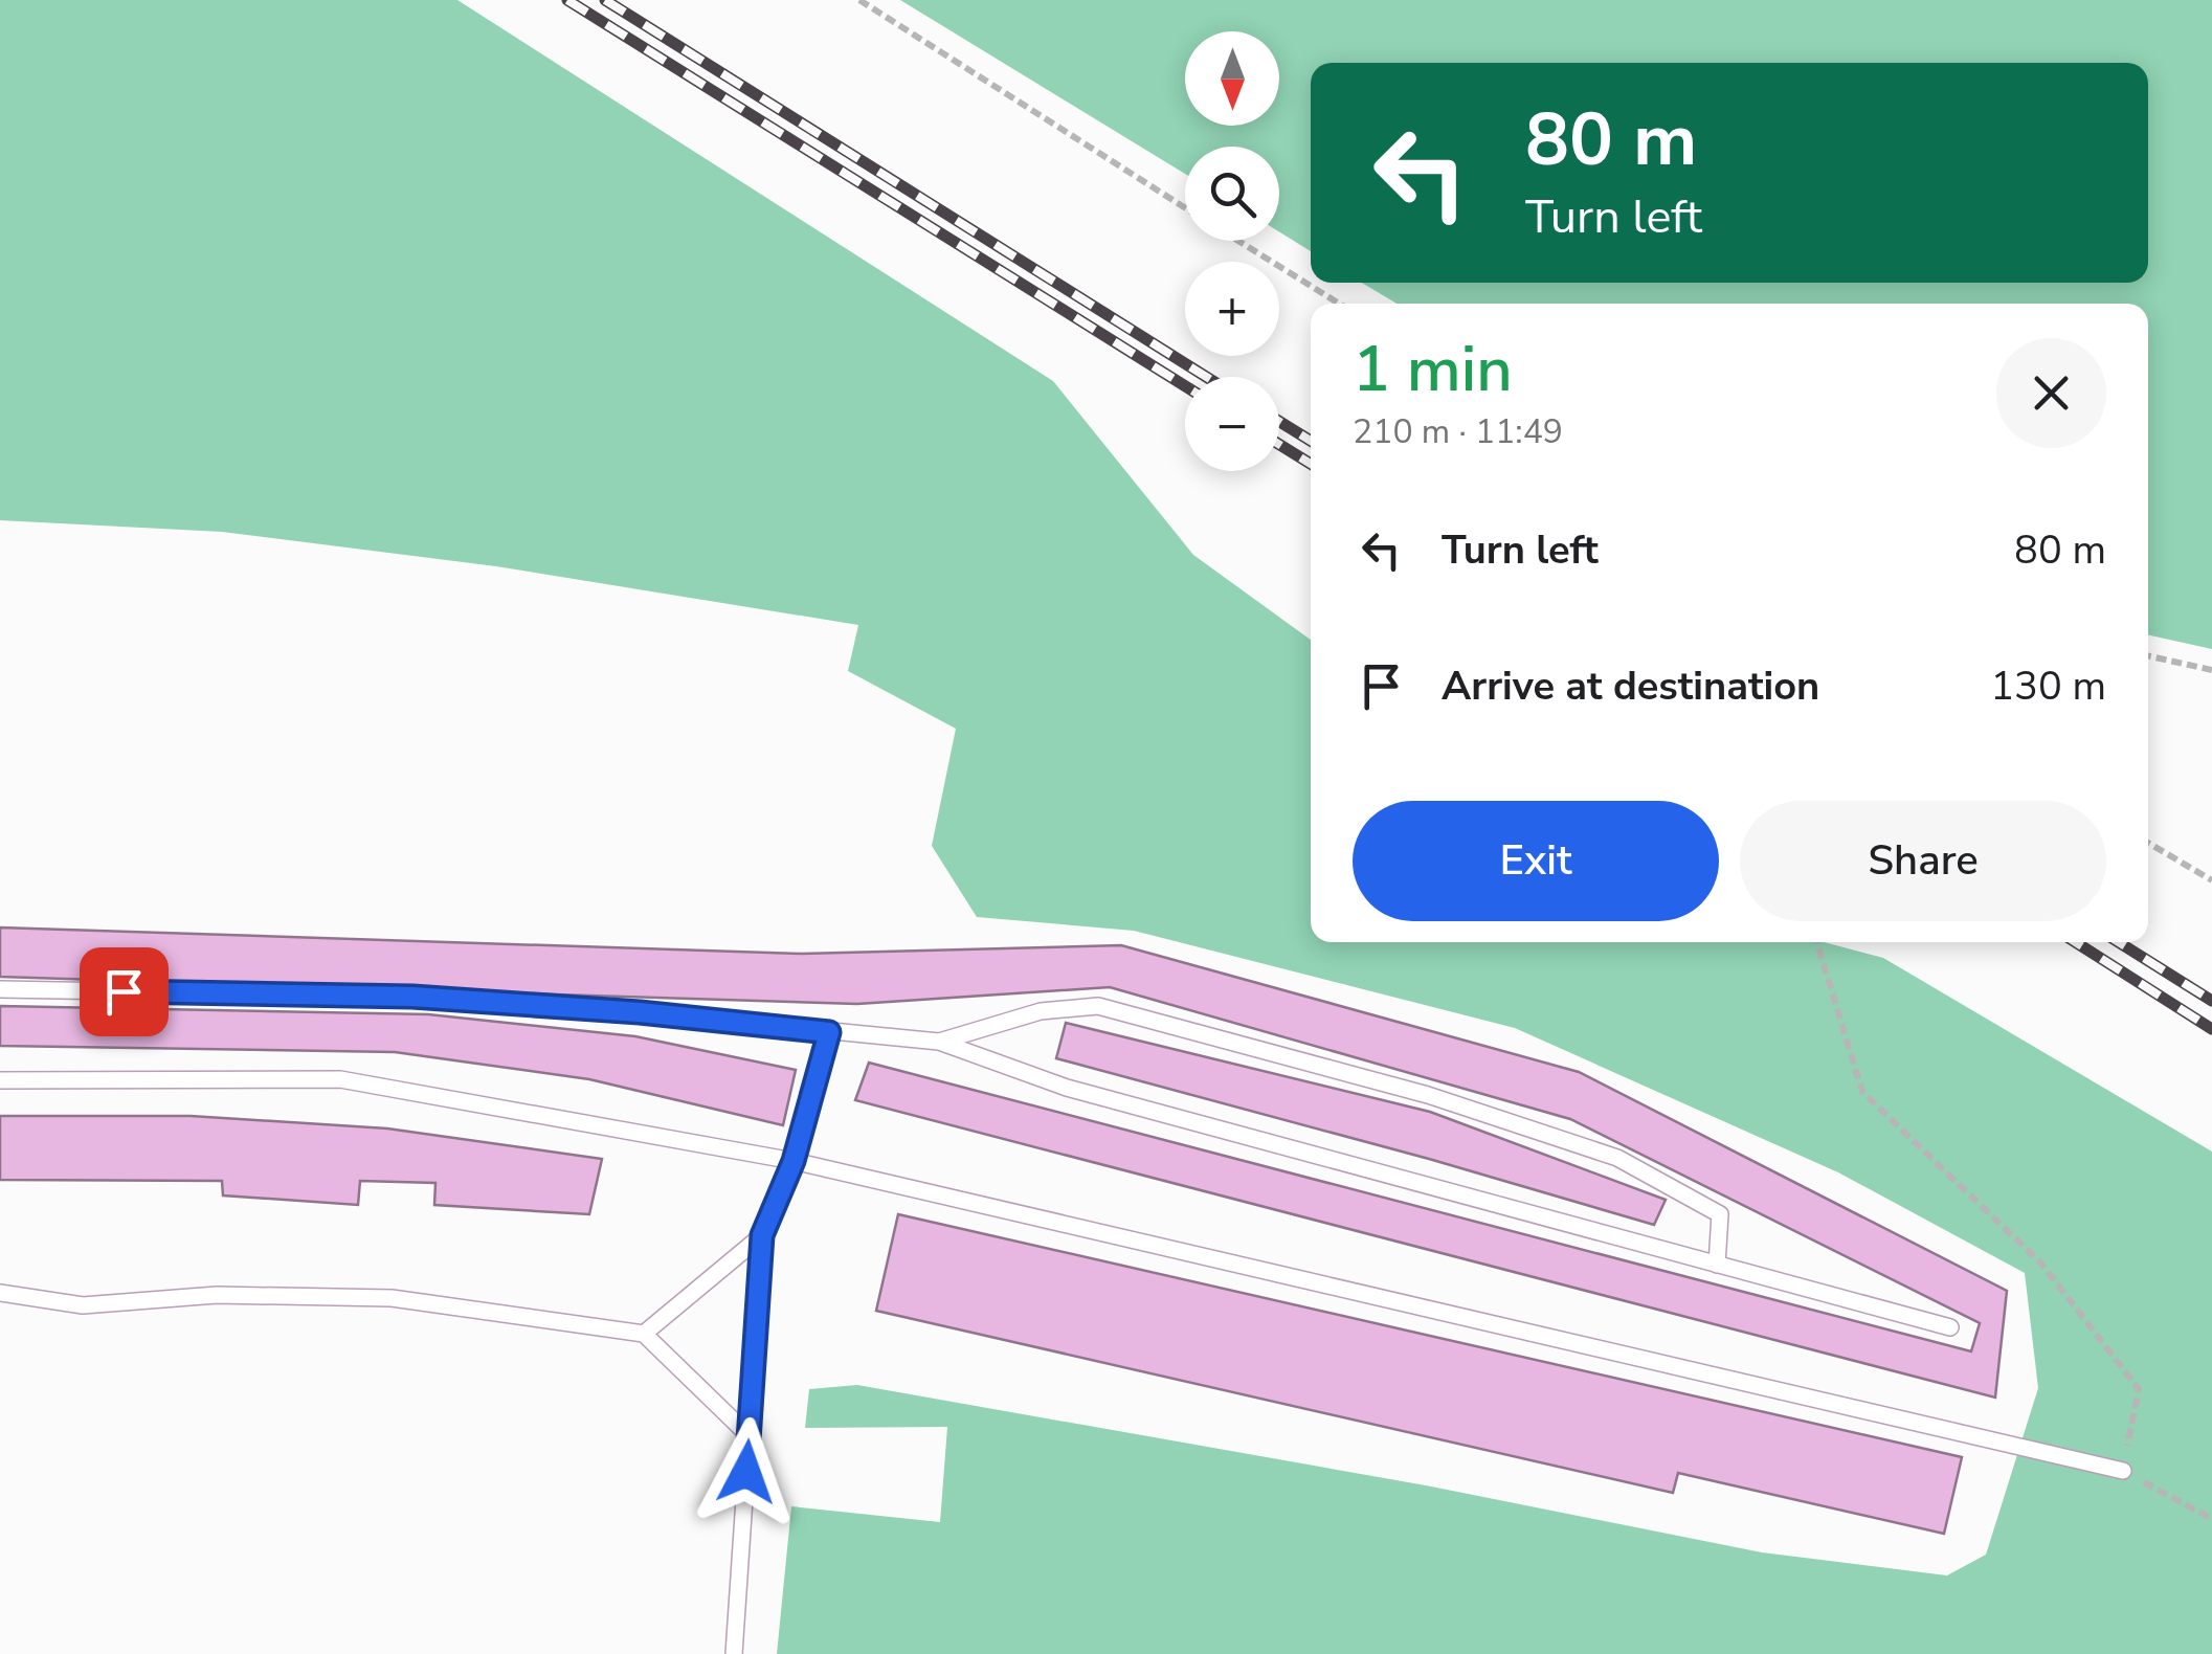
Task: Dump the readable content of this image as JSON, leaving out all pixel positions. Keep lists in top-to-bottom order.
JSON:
{
  "north": "bottom",
  "page": {
    "map_buttons": ["+", "−"],
    "turn": ["80 m", "Turn left"],
    "heading": ["1 min", "210 m · 11:49"],
    "list": [
      {
        "name": "Turn left",
        "value": "80 m"
      },
      {
        "name": "Arrive at destination",
        "value": "130 m"
      }
    ],
    "buttons": ["Exit", "Share"]
  }
}
